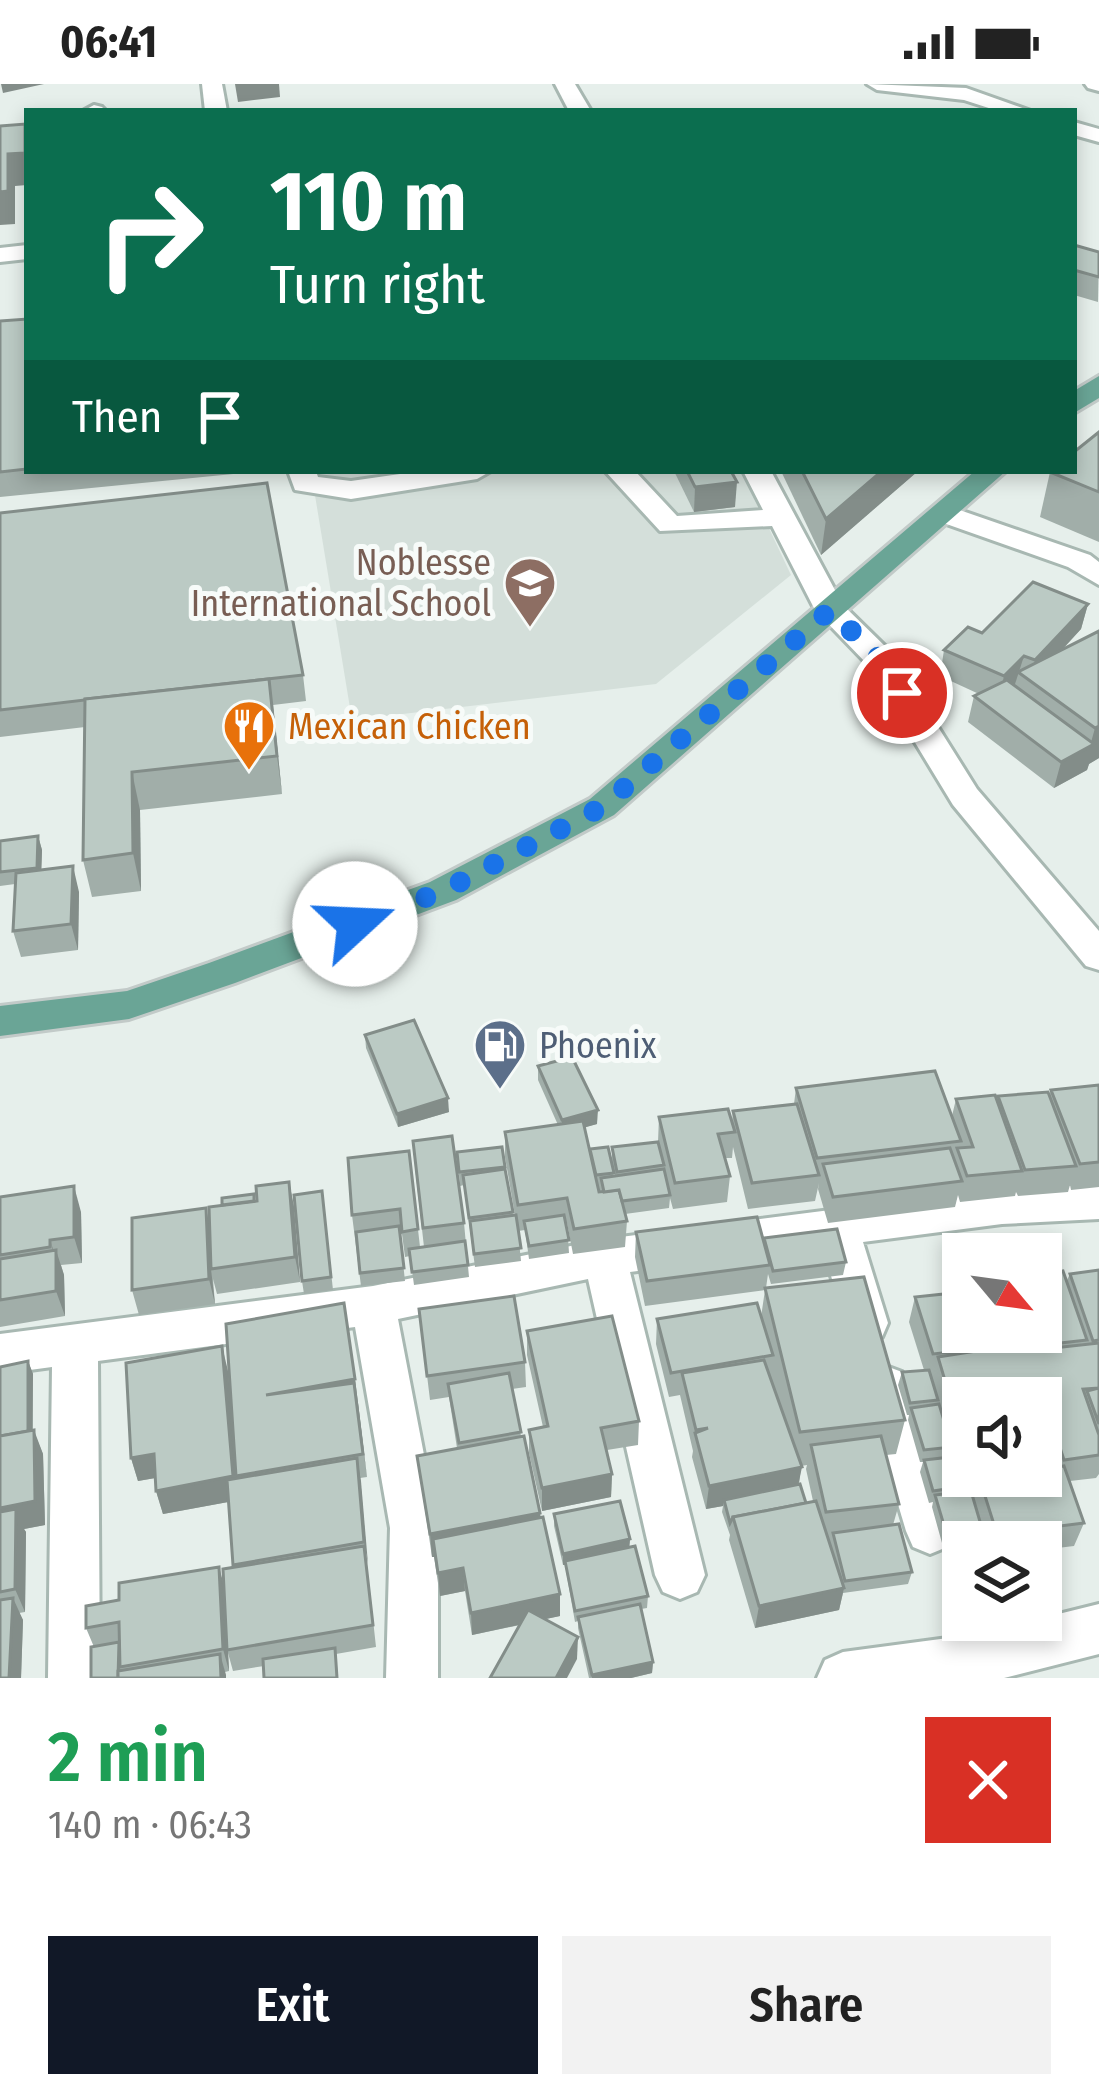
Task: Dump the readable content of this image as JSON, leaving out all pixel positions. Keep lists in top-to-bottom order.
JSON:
{
  "places": {
    "school or university": ["Noblesse International School"],
    "restaurant": ["Mexican Chicken"],
    "fuel station": ["Phoenix"]
  },
  "north": "bottom right",
  "page": {
    "status": "06:41",
    "turn": ["110 m", "Turn right"],
    "then": "Then",
    "heading": ["2 min", "140 m · 06:43"],
    "buttons": ["Exit", "Share"]
  }
}
